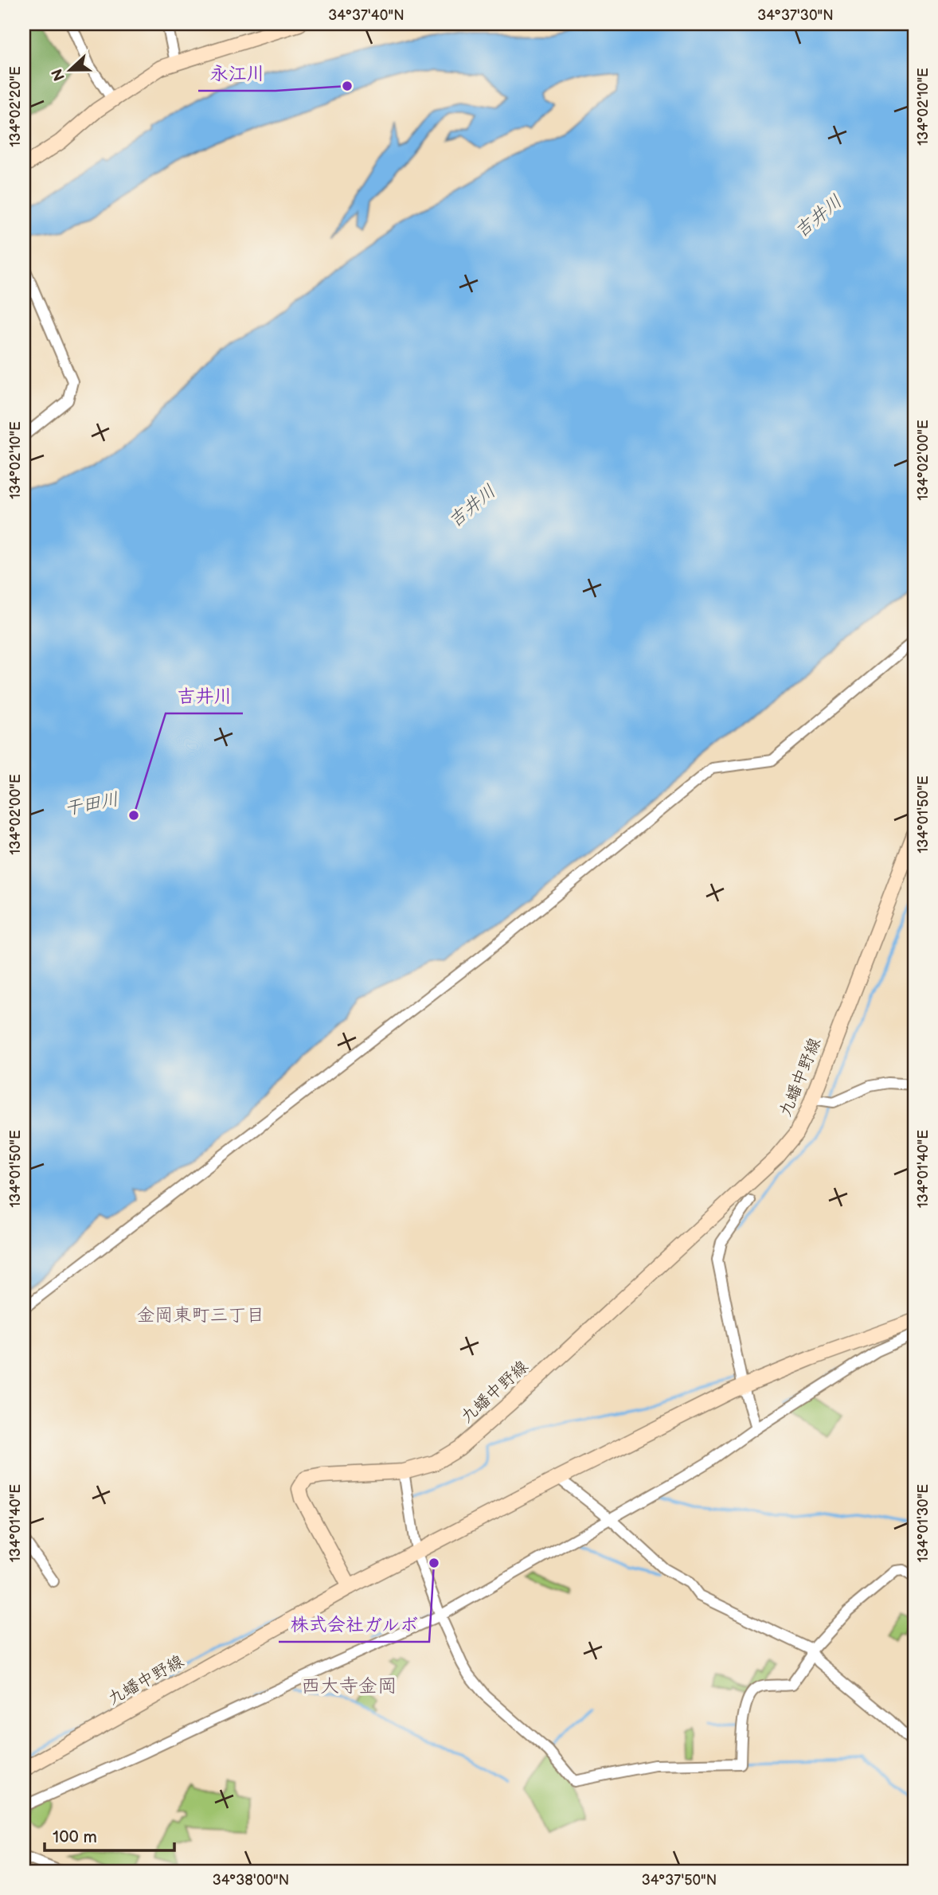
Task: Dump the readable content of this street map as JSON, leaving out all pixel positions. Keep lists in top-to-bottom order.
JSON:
{
  "streets": {
    "main road": ["九蟠中野線"]
  },
  "districts": ["金岡東町三丁目", "西大寺金岡"],
  "water": ["吉井川", "干田川"],
  "places": ["永江川", "吉井川", "株式会社ガルボ"],
  "scale_bar": "100 m",
  "north": "left",
  "coordinates": [
    "34°37'40\"N",
    "34°37'30\"N",
    "134°02'20\"E",
    "134°02'10\"E",
    "134°02'00\"E",
    "134°01'50\"E",
    "134°01'40\"E",
    "134°01'30\"E",
    "34°38'00\"N",
    "34°37'50\"N"
  ]
}
